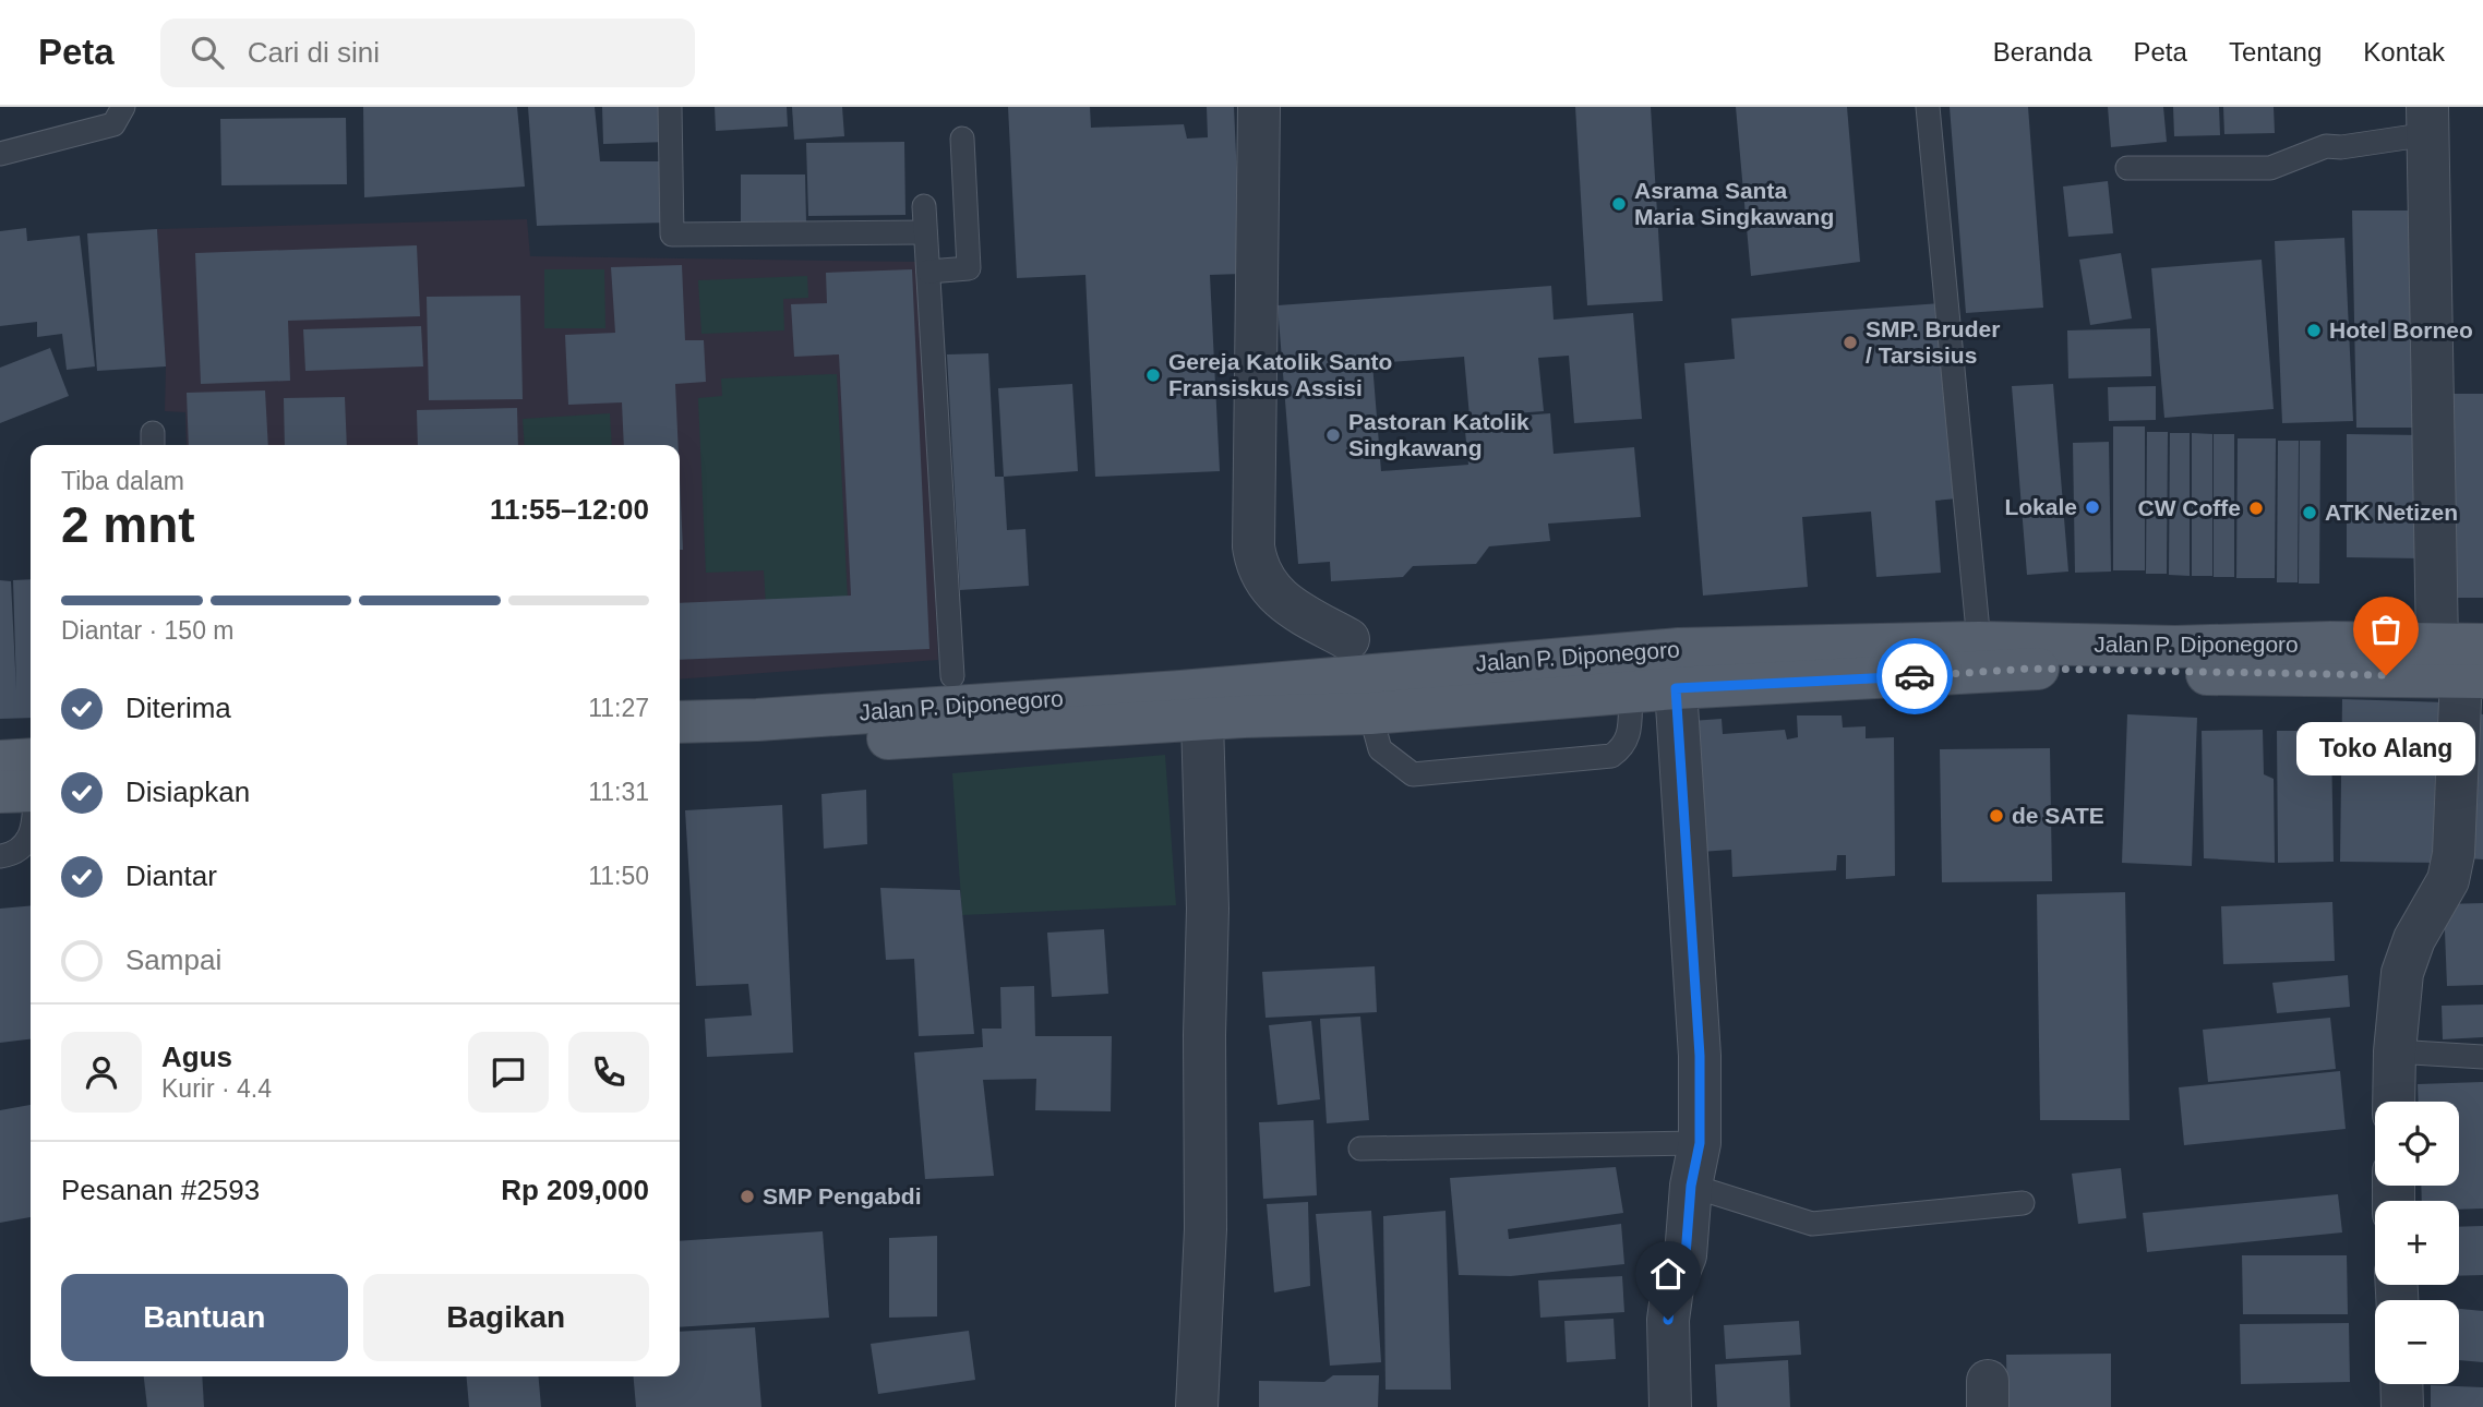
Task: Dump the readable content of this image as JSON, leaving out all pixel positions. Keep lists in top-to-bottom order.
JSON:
{
  "streets": {
    "main road": ["Jalan P. Diponegoro"]
  },
  "places": [
    "Asrama Santa Maria Singkawang",
    "Hotel Borneo",
    "SMP. Bruder / Tarsisius",
    "Gereja Katolik Santo Fransiskus Assisi",
    "Pastoran Katolik Singkawang",
    "Lokale",
    "CW Coffe",
    "ATK Netizen",
    "Toko Alang",
    "de SATE",
    "SMP Pengabdi"
  ],
  "page": {
    "header": "Peta",
    "search": "Cari di sini",
    "nav": [
      "Beranda",
      "Peta",
      "Tentang",
      "Kontak"
    ],
    "heading": ["2 mnt", "Tiba dalam", "11:55–12:00"],
    "panel": [
      "Agus",
      "Kurir · 4.4",
      "Pesanan #2593",
      "Rp 209,000"
    ],
    "bar": "Diantar · 150 m",
    "list": [
      ["Diterima", "11:27"],
      ["Disiapkan", "11:31"],
      ["Diantar", "11:50"],
      "Sampai"
    ],
    "bubble": "Toko Alang",
    "map_buttons": ["+", "−"],
    "buttons": ["Bantuan", "Bagikan"]
  }
}
